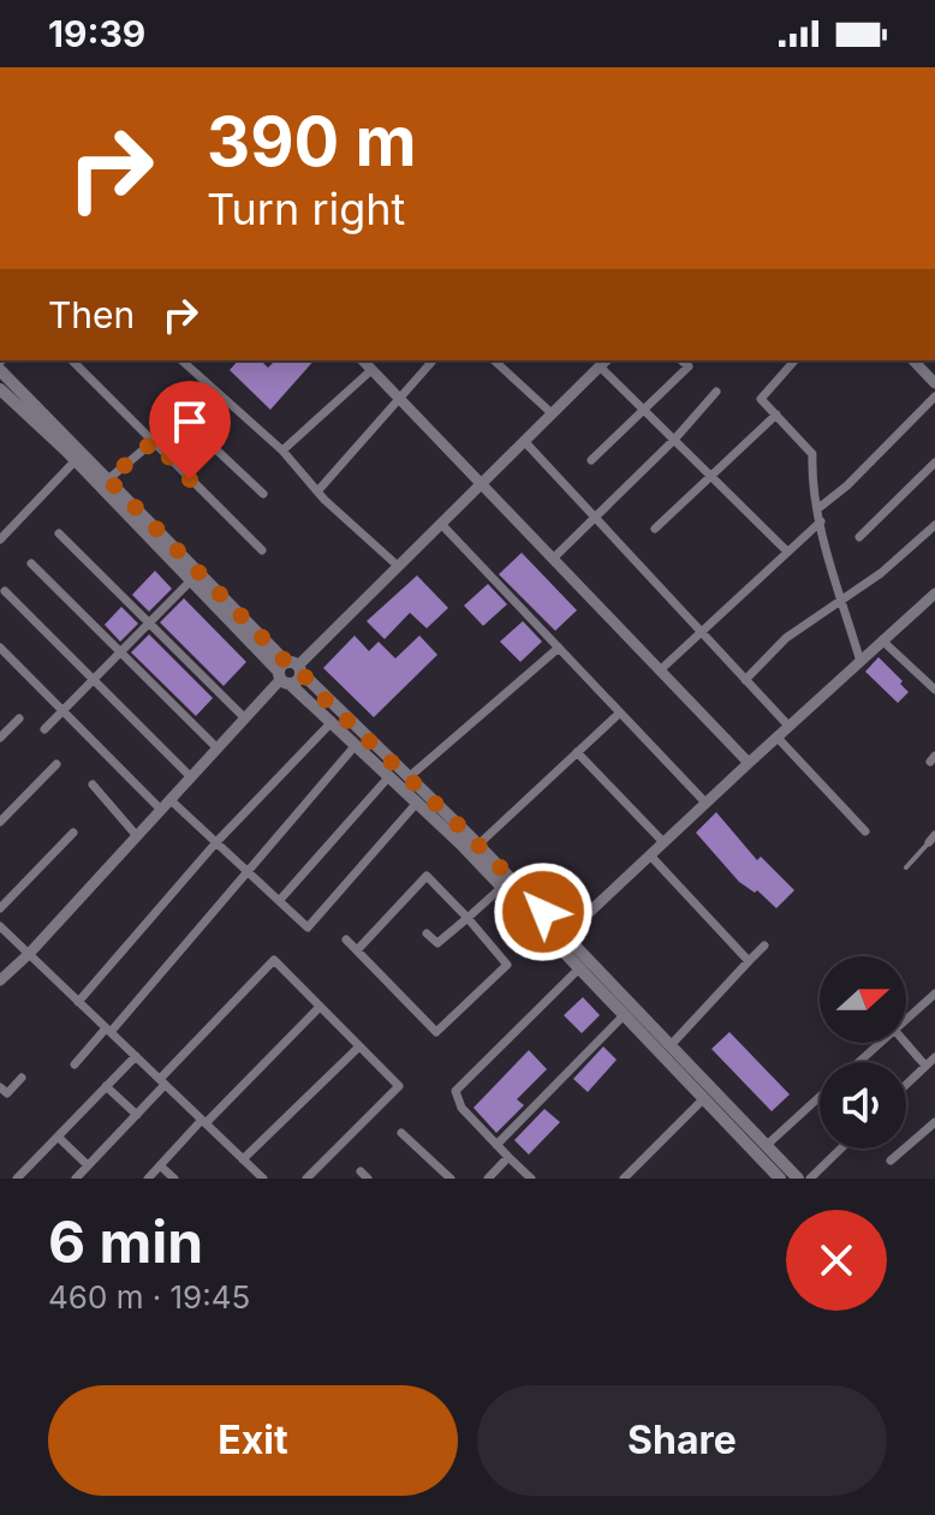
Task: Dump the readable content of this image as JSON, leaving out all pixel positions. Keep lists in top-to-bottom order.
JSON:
{
  "north": "right",
  "page": {
    "status": "19:39",
    "turn": ["390 m", "Turn right"],
    "then": "Then",
    "heading": ["6 min", "460 m · 19:45"],
    "buttons": ["Exit", "Share"]
  }
}
